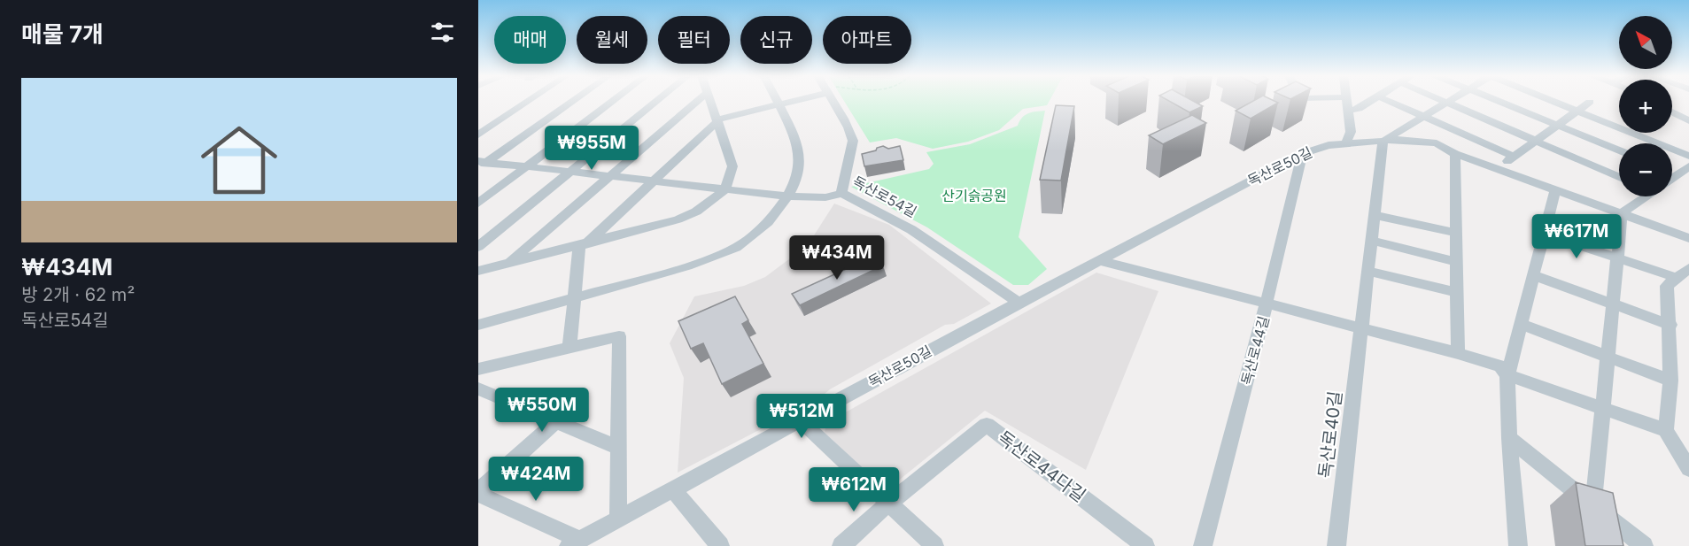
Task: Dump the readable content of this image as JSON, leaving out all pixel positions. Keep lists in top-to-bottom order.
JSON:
{
  "streets": {
    "street": [
      "독산로50길",
      "독산로54길",
      "독산로44길",
      "독산로40길",
      "독산로44다길"
    ]
  },
  "crossings": [
    ["독산로50길", "독산로54길"],
    ["독산로50길", "독산로44길"],
    ["독산로50길", "독산로40길"]
  ],
  "parks": ["산기슭공원"],
  "north": "top left",
  "page": {
    "heading": "매물 7개",
    "map_buttons": ["+", "−"],
    "chip": [
      "매매",
      "월세",
      "필터",
      "신규",
      "아파트"
    ],
    "list": [
      {
        "name": "₩434M",
        "note": "방 2개 · 62 m² · 독산로54길"
      }
    ],
    "price": [
      "₩955M",
      "₩617M",
      "₩434M",
      "₩550M",
      "₩512M",
      "₩424M",
      "₩612M"
    ]
  }
}
